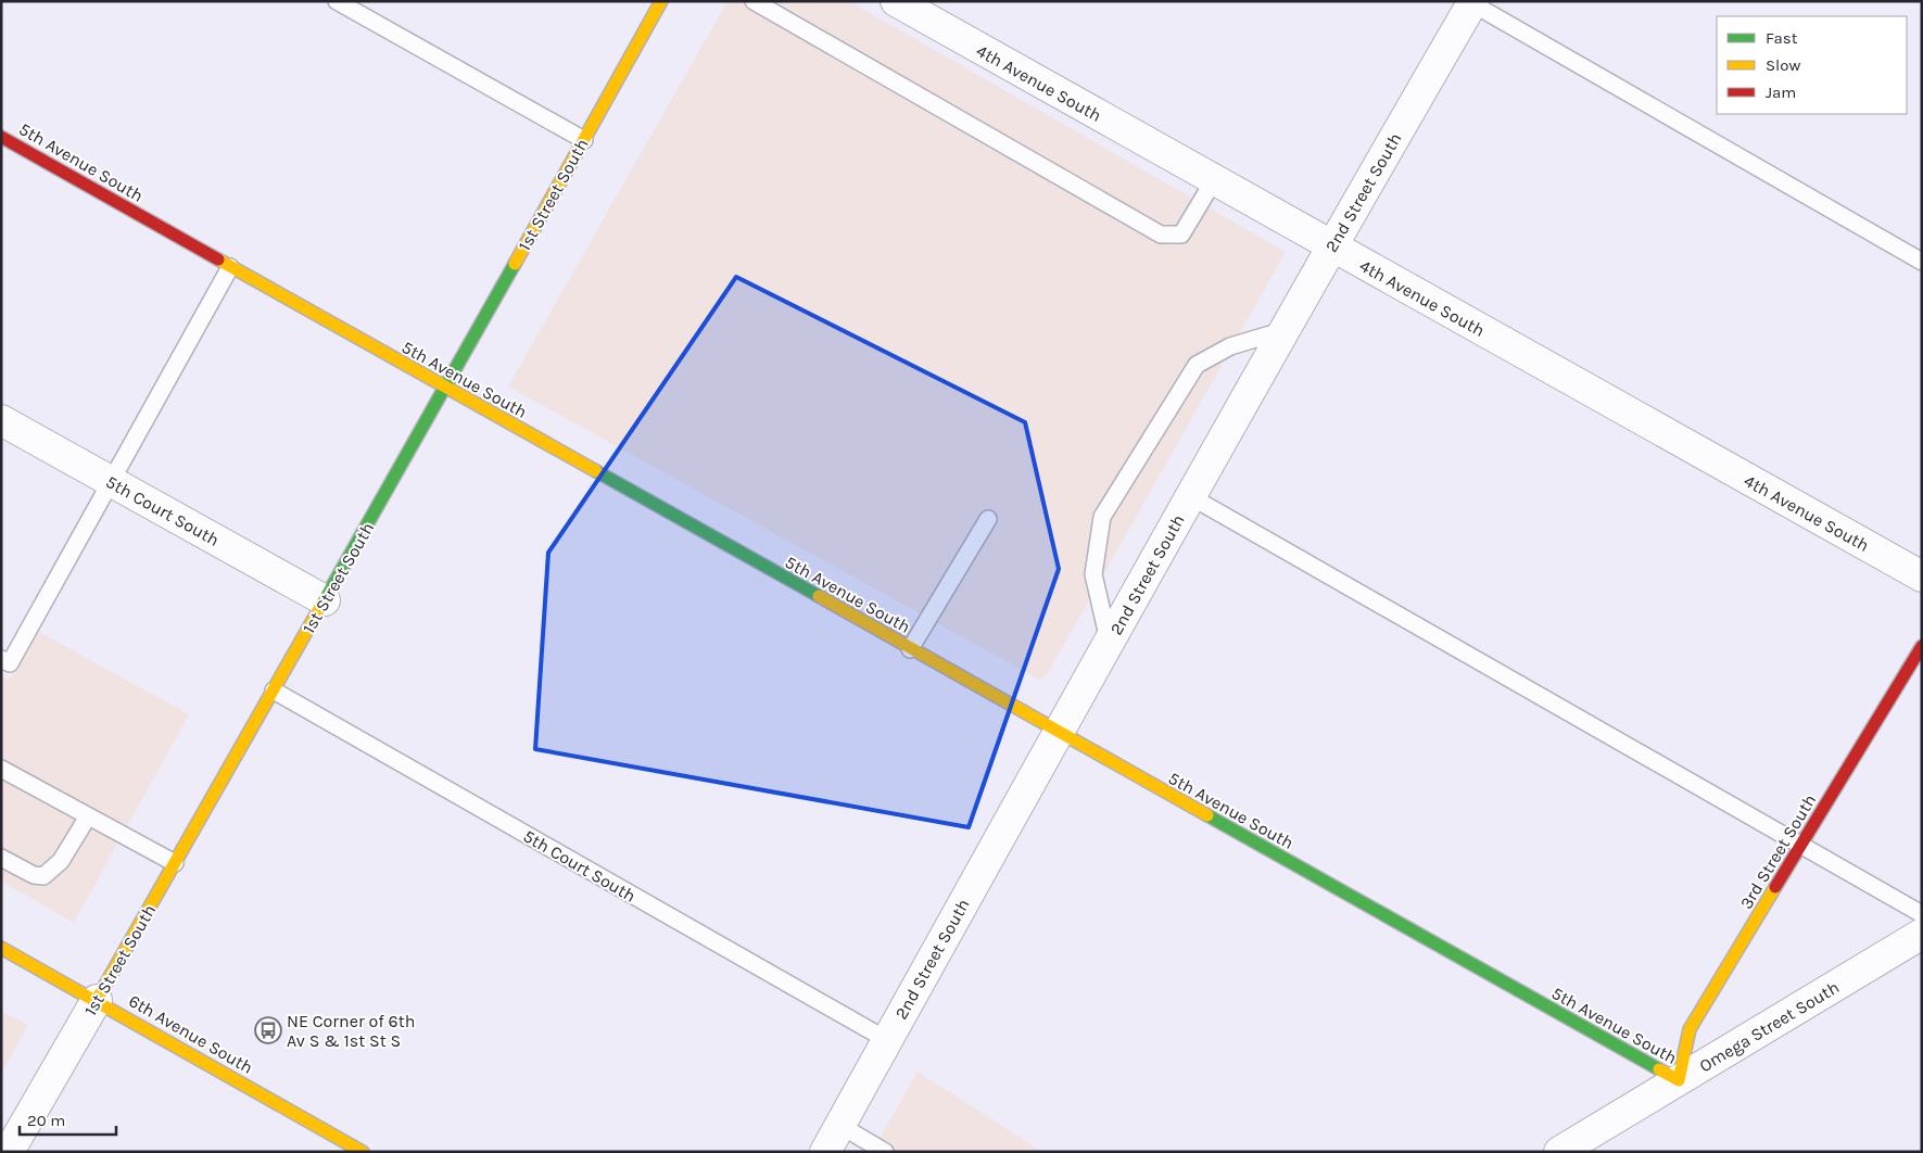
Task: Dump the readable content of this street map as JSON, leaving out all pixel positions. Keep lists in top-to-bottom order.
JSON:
{
  "streets": {
    "street": [
      "4th Avenue South",
      "5th Avenue South",
      "2nd Street South",
      "1st Street South",
      "5th Court South",
      "3rd Street South",
      "Omega Street South",
      "6th Avenue South"
    ]
  },
  "crossings": [
    ["4th Avenue South", "2nd Street South"],
    ["5th Avenue South", "2nd Street South"],
    ["5th Avenue South", "1st Street South"],
    ["5th Avenue South", "3rd Street South"],
    ["5th Avenue South", "Omega Street South"],
    ["2nd Street South", "5th Court South"],
    ["1st Street South", "5th Court South"],
    ["1st Street South", "6th Avenue South"],
    ["3rd Street South", "Omega Street South"]
  ],
  "places": {
    "bus stop": ["NE Corner of 6th Av S & 1st St S"]
  },
  "legend": ["Fast", "Slow", "Jam"],
  "scale_bar": "20 m"
}
